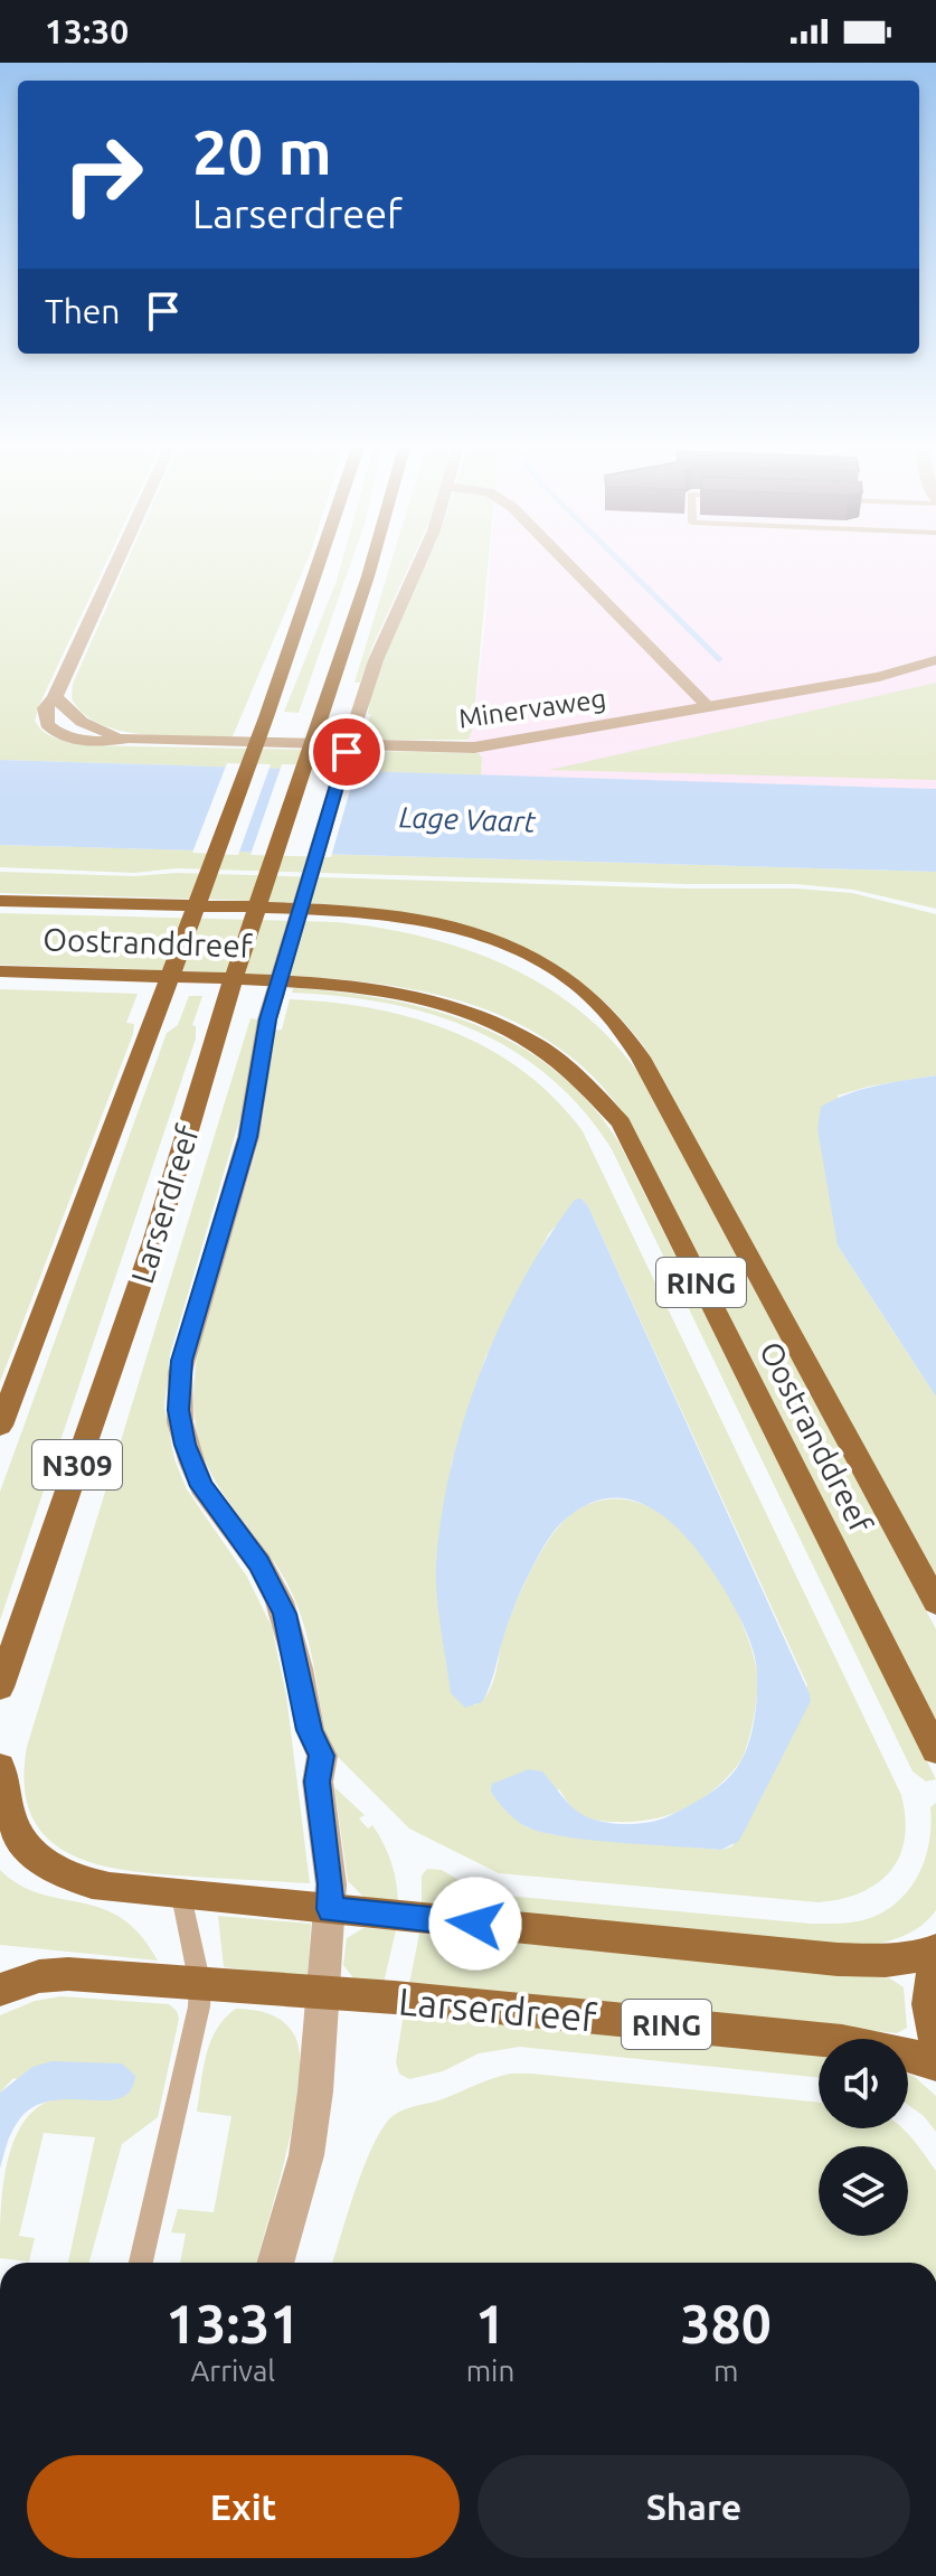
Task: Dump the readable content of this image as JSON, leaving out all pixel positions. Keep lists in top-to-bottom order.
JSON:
{
  "streets": {
    "main road": [
      "Oostranddreef",
      "Larserdreef",
      "RING",
      "N309"
    ],
    "street": ["Minervaweg"]
  },
  "crossings": [
    ["Larserdreef", "RING"]
  ],
  "water": ["Lage Vaart"],
  "page": {
    "status": "13:30",
    "turn": ["20 m", "Larserdreef"],
    "then": "Then",
    "eta": [
      "13:31",
      "Arrival",
      "1",
      "min",
      "380",
      "m"
    ],
    "buttons": ["Exit", "Share"]
  }
}
